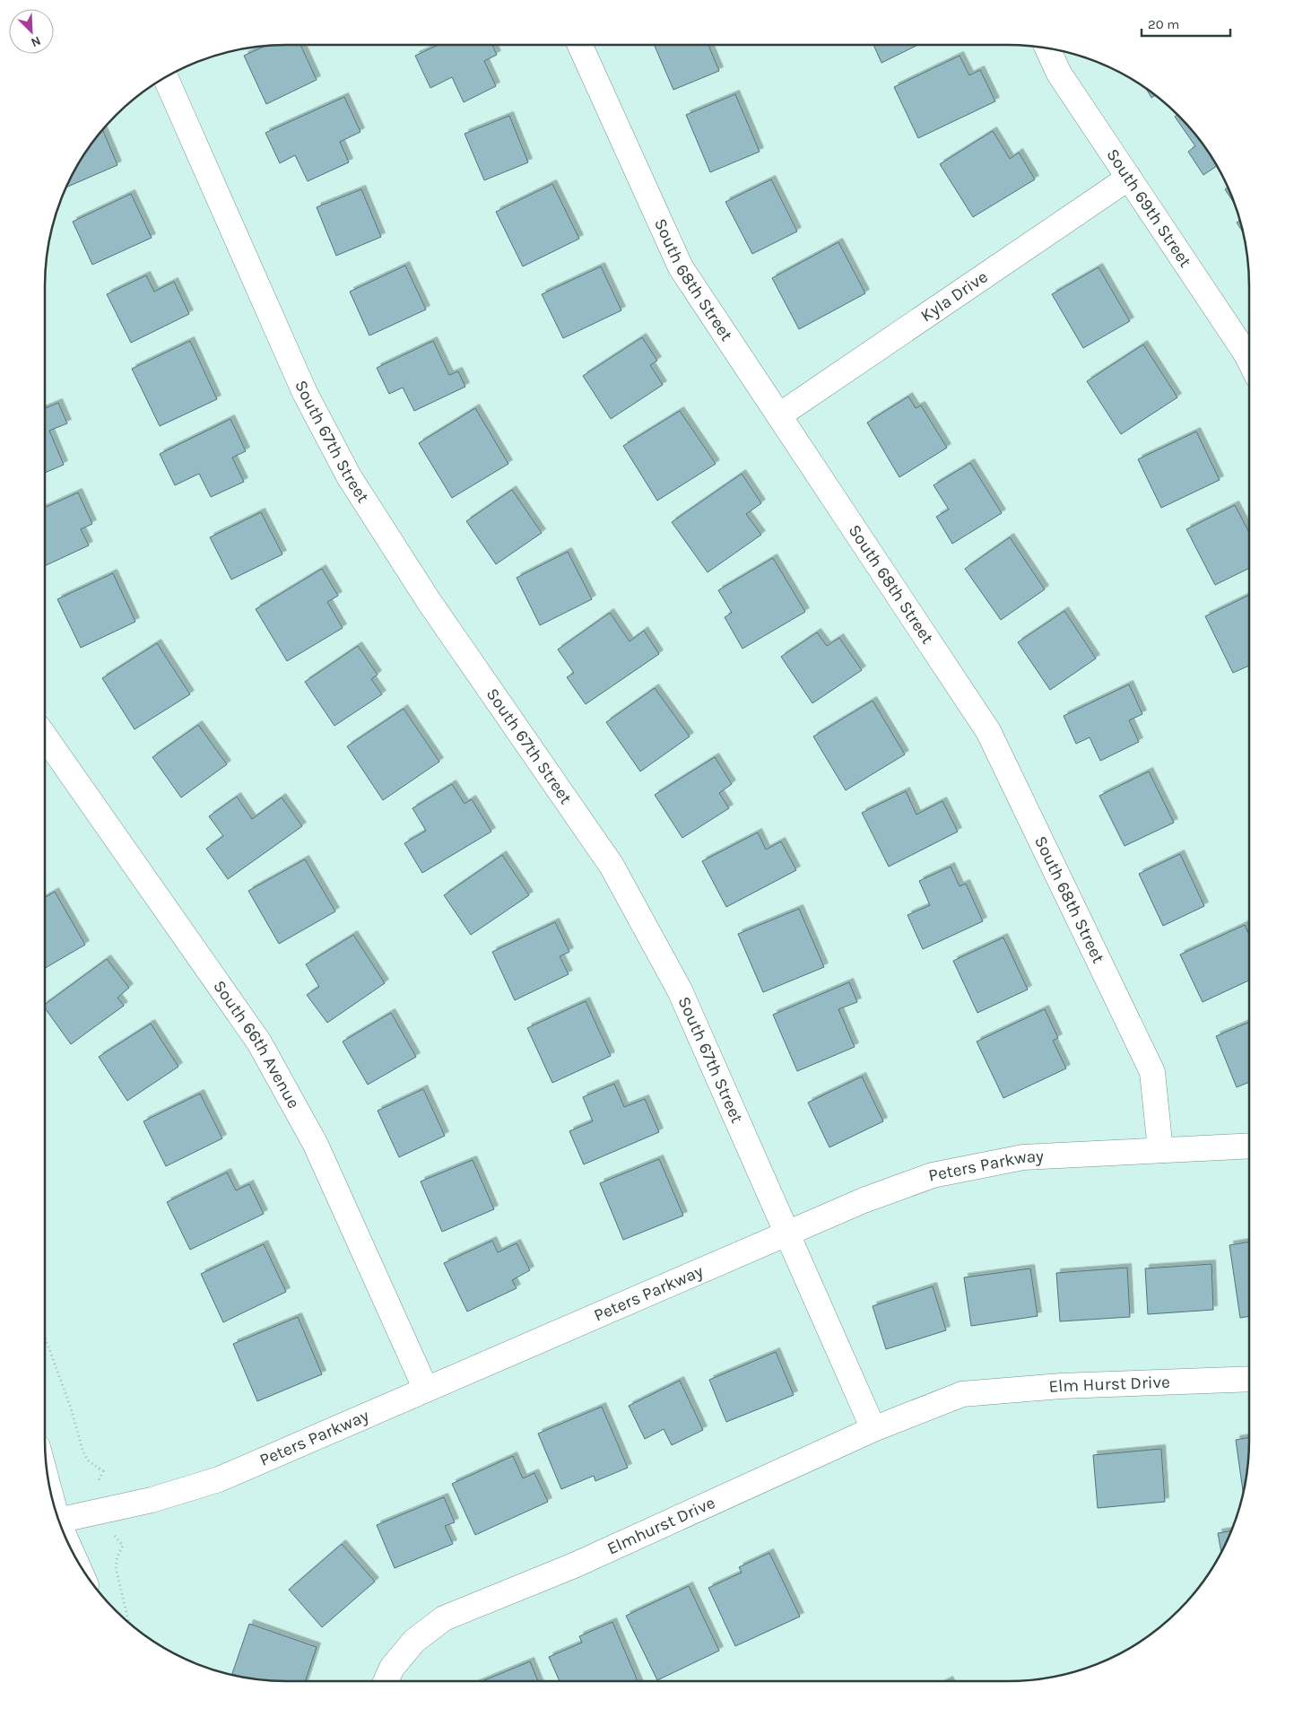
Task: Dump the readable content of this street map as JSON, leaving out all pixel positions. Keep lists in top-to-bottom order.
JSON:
{
  "streets": {
    "street": [
      "South 69th Street",
      "South 68th Street",
      "Kyla Drive",
      "South 67th Street",
      "South 66th Avenue",
      "Peters Parkway",
      "Elm Hurst Drive",
      "Elmhurst Drive"
    ]
  },
  "crossings": [
    ["South 69th Street", "Kyla Drive"],
    ["South 68th Street", "Kyla Drive"],
    ["South 68th Street", "Peters Parkway"],
    ["South 67th Street", "Peters Parkway"],
    ["South 67th Street", "Elmhurst Drive"],
    ["South 66th Avenue", "Peters Parkway"],
    ["Elm Hurst Drive", "Elmhurst Drive"]
  ],
  "scale_bar": "20 m",
  "north": "bottom right"
}
